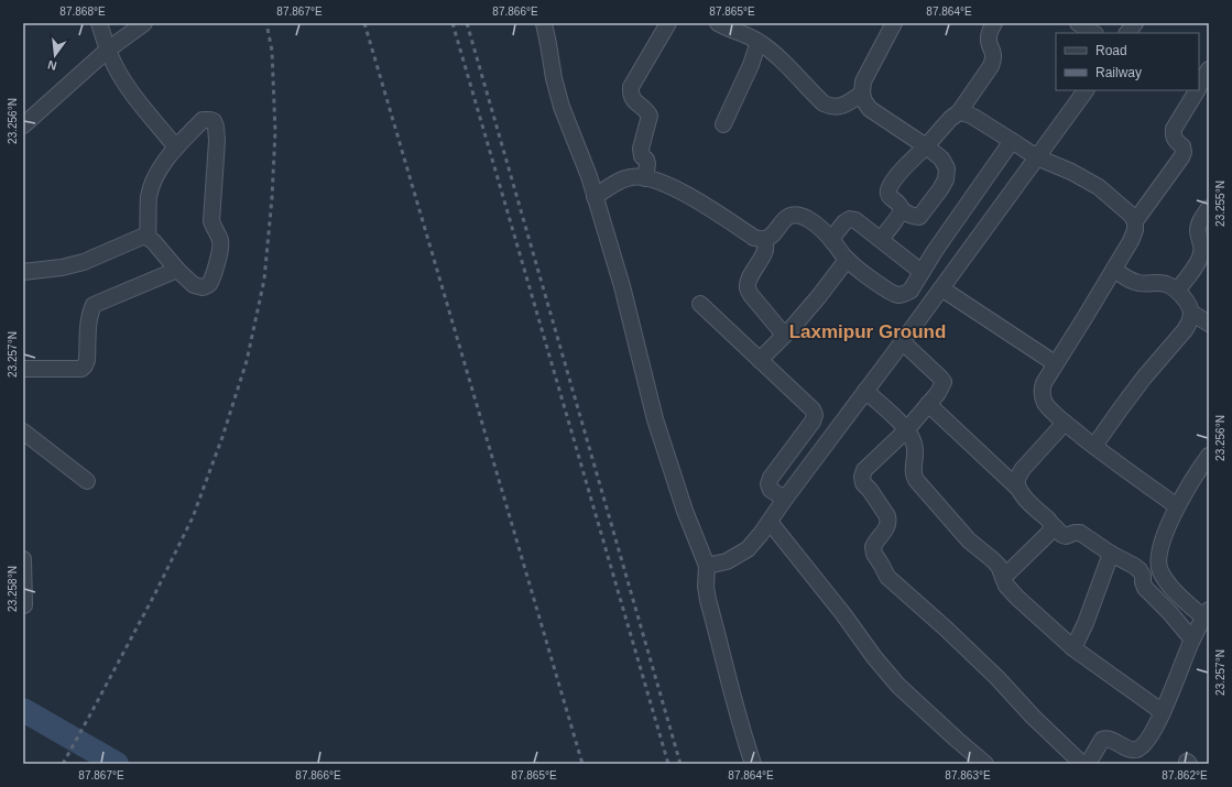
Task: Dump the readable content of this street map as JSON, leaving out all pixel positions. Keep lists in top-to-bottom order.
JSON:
{
  "districts": ["Laxmipur Ground"],
  "legend": ["Road", "Railway"],
  "north": "bottom",
  "coordinates": [
    "87.868°E",
    "87.867°E",
    "87.866°E",
    "87.865°E",
    "87.864°E",
    "23.256°N",
    "23.255°N",
    "23.257°N",
    "23.258°N",
    "87.863°E",
    "87.862°E"
  ]
}
